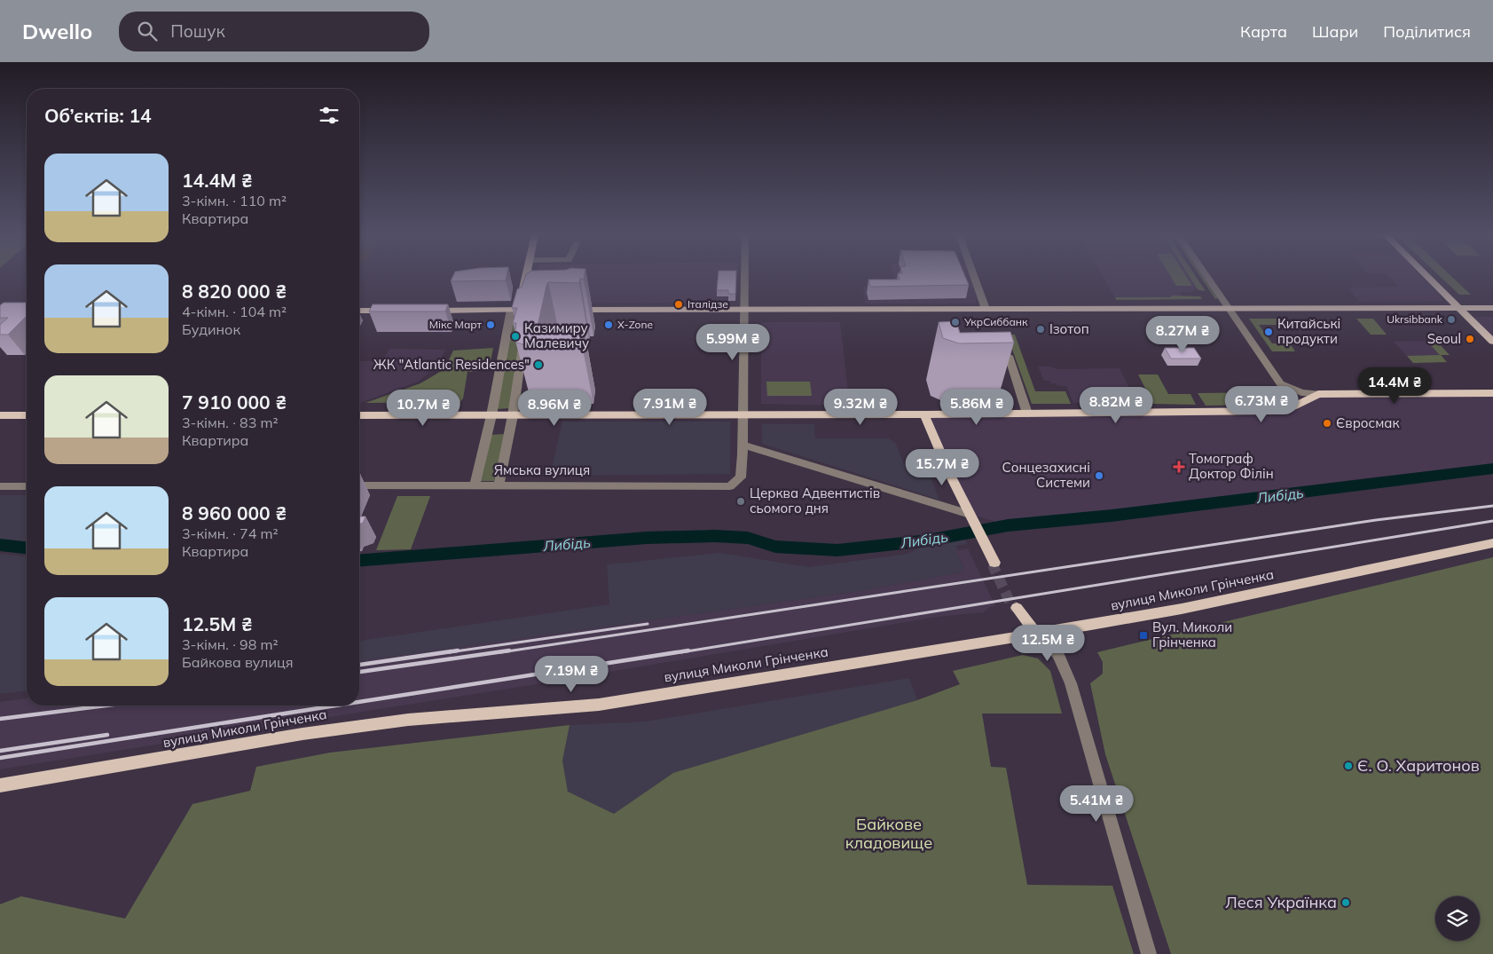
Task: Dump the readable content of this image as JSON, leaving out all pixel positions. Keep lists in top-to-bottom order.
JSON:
{
  "streets": {
    "main road": ["вулиця Миколи Грінченка"],
    "street": ["Ямська вулиця"]
  },
  "water": ["Либідь"],
  "parks": ["Байкове кладовище"],
  "places": {
    "other": [
      "Італідзе",
      "Ukrsibbank",
      "УкрСиббанк",
      "Мікс Март",
      "X-Zone",
      "Ізотоп",
      "Китайські продукти",
      "Казимиру Малевичу",
      "Seoul",
      "ЖК \"Atlantic Residences\"",
      "Євросмак",
      "Сонцезахисні Системи",
      "Церква Адвентистів сьомого дня",
      "Є. О. Харитонов",
      "Леся Українка"
    ],
    "health": ["Томограф Доктор Філін"],
    "transit": ["Вул. Миколи Грінченка"]
  },
  "page": {
    "header": "Dwello",
    "search": "Пошук",
    "nav": ["Карта", "Шари", "Поділитися"],
    "heading": "Об’єктів: 14",
    "list": [
      {
        "name": "14.4M ₴",
        "note": "3-кімн. · 110 m² · Квартира"
      },
      {
        "name": "8 820 000 ₴",
        "note": "4-кімн. · 104 m² · Будинок"
      },
      {
        "name": "7 910 000 ₴",
        "note": "3-кімн. · 83 m² · Квартира"
      },
      {
        "name": "8 960 000 ₴",
        "note": "3-кімн. · 74 m² · Квартира"
      },
      {
        "name": "12.5M ₴",
        "note": "3-кімн. · 98 m² · Байкова вулиця"
      }
    ],
    "price": [
      "8.27M ₴",
      "5.99M ₴",
      "14.4M ₴",
      "6.73M ₴",
      "8.82M ₴",
      "7.91M ₴",
      "9.32M ₴",
      "5.86M ₴",
      "10.7M ₴",
      "8.96M ₴",
      "15.7M ₴",
      "12.5M ₴",
      "7.19M ₴",
      "5.41M ₴"
    ]
  }
}
